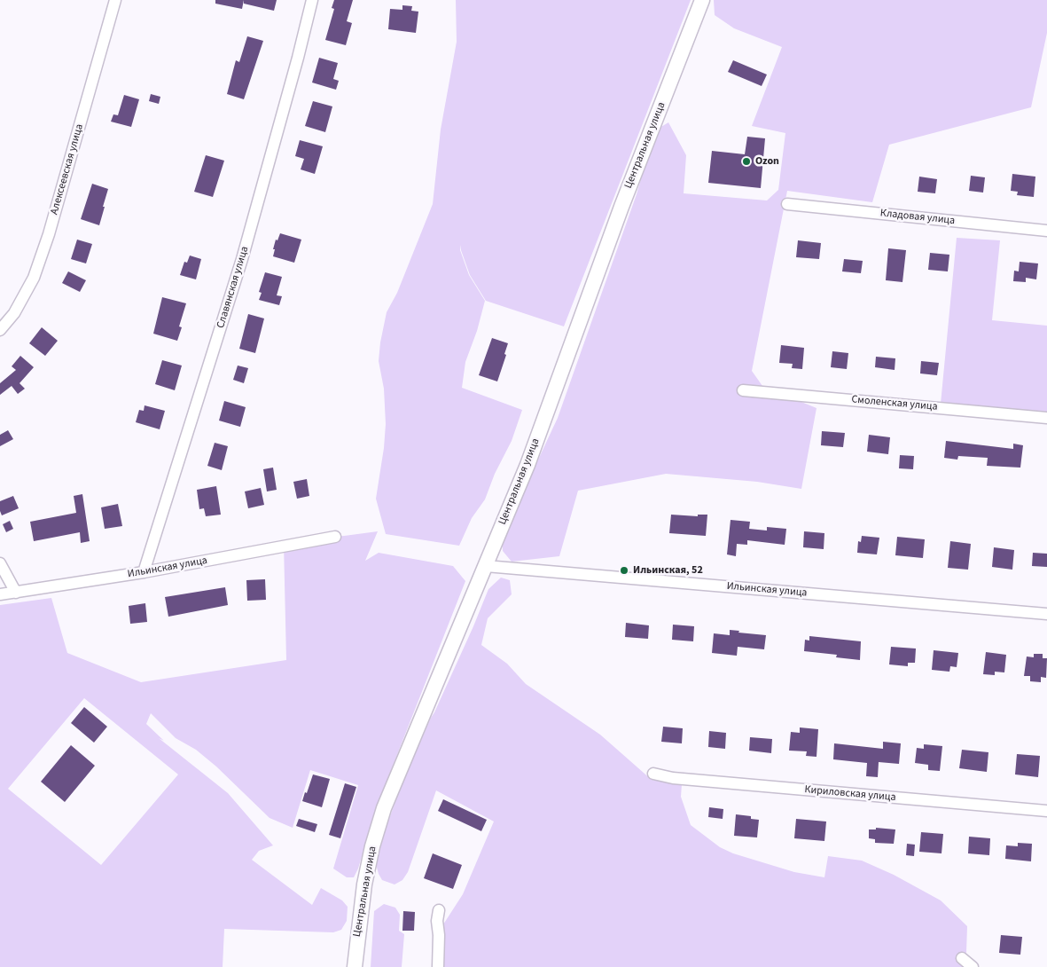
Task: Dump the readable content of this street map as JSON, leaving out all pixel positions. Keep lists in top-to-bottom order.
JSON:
{
  "streets": {
    "street": [
      "Центральная улица",
      "Алексеевская улица",
      "Кладовая улица",
      "Славянская улица",
      "Смоленская улица",
      "Ильинская улица",
      "Кириловская улица"
    ]
  },
  "crossings": [
    ["Центральная улица", "Ильинская улица"],
    ["Славянская улица", "Ильинская улица"]
  ],
  "places": ["Ozon", "Ильинская, 52"]
}
